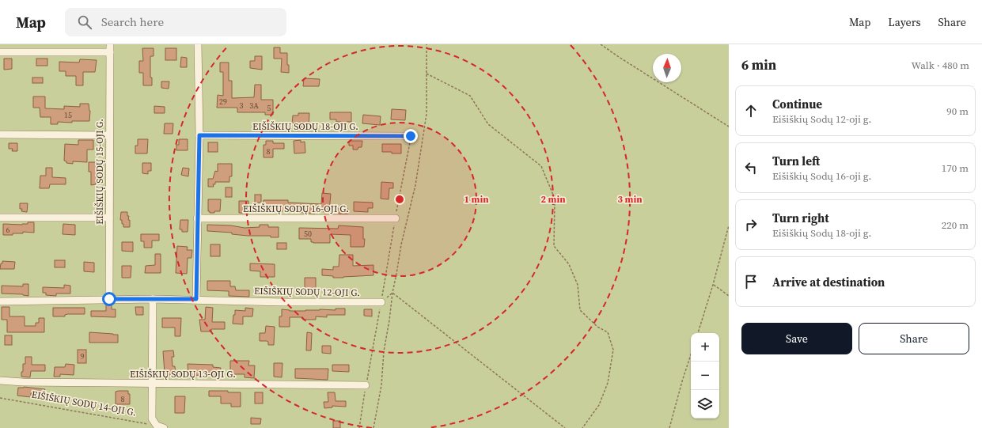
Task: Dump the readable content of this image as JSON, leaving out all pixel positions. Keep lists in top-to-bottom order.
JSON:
{
  "streets": {
    "street": [
      "EIŠIŠKIŲ SODŲ 18-OJI G.",
      "EIŠIŠKIŲ SODŲ 15-OJI G.",
      "EIŠIŠKIŲ SODŲ 16-OJI G.",
      "EIŠIŠKIŲ SODŲ 12-OJI G.",
      "EIŠIŠKIŲ SODŲ 13-OJI G."
    ],
    "path": ["EIŠIŠKIŲ SODŲ 14-OJI G."]
  },
  "crossings": [
    ["EIŠIŠKIŲ SODŲ 15-OJI G.", "EIŠIŠKIŲ SODŲ 12-OJI G."]
  ],
  "house_numbers": [
    "29",
    "3",
    "3A",
    "5",
    "15",
    "8",
    "6",
    "50",
    "9",
    "8"
  ],
  "north": "top",
  "page": {
    "header": "Map",
    "search": "Search here",
    "nav": ["Map", "Layers", "Share"],
    "heading": ["6 min", "Walk · 480 m"],
    "list": [
      ["Continue", "Eišiškių Sodų 12-oji g.", "90 m"],
      ["Turn left", "Eišiškių Sodų 16-oji g.", "170 m"],
      ["Turn right", "Eišiškių Sodų 18-oji g.", "220 m"],
      "Arrive at destination"
    ],
    "buttons": ["Save", "Share"],
    "map_buttons": ["+", "−"]
  },
  "rings": ["1 min", "2 min", "3 min"]
}
